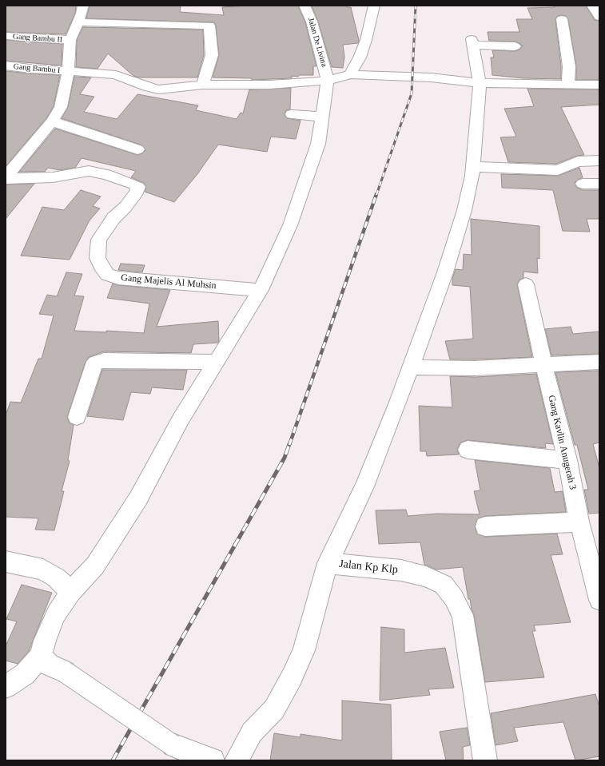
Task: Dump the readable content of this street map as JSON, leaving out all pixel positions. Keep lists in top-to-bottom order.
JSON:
{
  "streets": {
    "street": [
      "Gang Bambu II",
      "Jalan De Livina",
      "Gang Bambu I",
      "Gang Majelis Al Muhsin",
      "Gang Kavlin Anugerah 3",
      "Jalan Kp Klp"
    ]
  },
  "crossings": [
    ["Jalan De Livina", "Gang Bambu I"]
  ]
}
